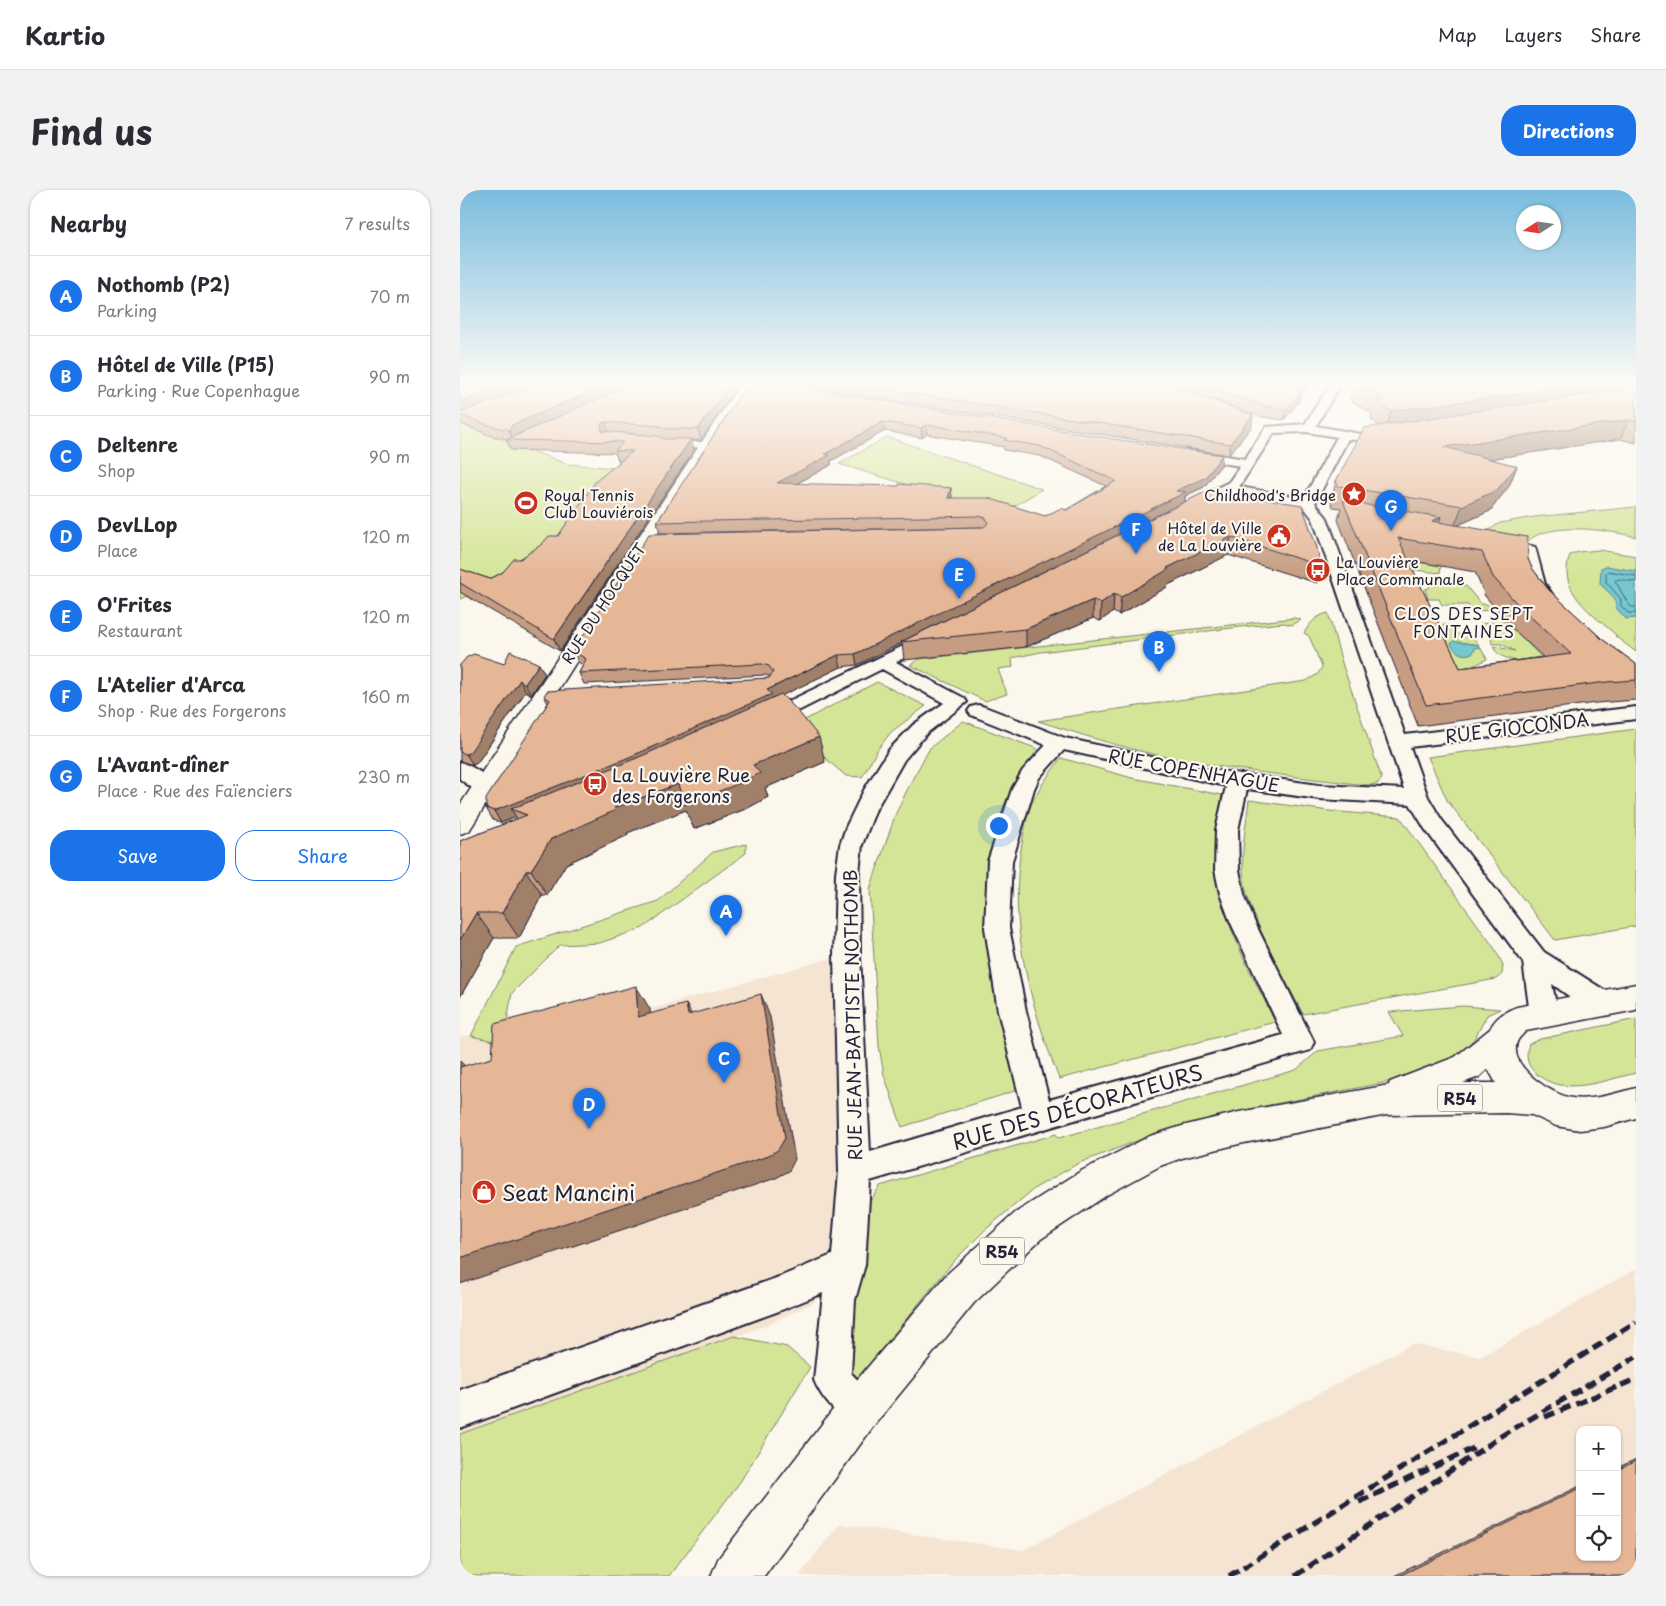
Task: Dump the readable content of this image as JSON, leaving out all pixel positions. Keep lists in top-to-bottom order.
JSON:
{
  "streets": {
    "street": [
      "RUE DU HOCQUET",
      "RUE GIOCONDA",
      "RUE COPENHAGUE",
      "RUE JEAN-BAPTISTE NOTHOMB",
      "R54",
      "RUE DES DÉCORATEURS"
    ]
  },
  "crossings": [
    ["RUE COPENHAGUE", "RUE DES DÉCORATEURS"],
    ["RUE JEAN-BAPTISTE NOTHOMB", "R54"],
    ["RUE JEAN-BAPTISTE NOTHOMB", "RUE DES DÉCORATEURS"]
  ],
  "districts": ["CLOS DES SEPT FONTAINES"],
  "places": {
    "place": ["Childhood's Bridge"],
    "sports": ["Royal Tennis Club Louviérois"],
    "public building": ["Hôtel de Ville de La Louvière"],
    "bus stop": ["La Louvière Place Communale", "La Louvière Rue des Forgerons"],
    "shop": ["Seat Mancini"]
  },
  "north": "left",
  "page": {
    "header": "Kartio",
    "nav": ["Map", "Layers", "Share"],
    "title": "Find us",
    "buttons": [
      "Directions",
      ["Save", "Share"]
    ],
    "heading": ["Nearby", "7 results"],
    "list": [
      {
        "mark": "A",
        "name": "Nothomb (P2)",
        "note": "Parking",
        "value": "70 m"
      },
      {
        "mark": "B",
        "name": "Hôtel de Ville (P15)",
        "note": "Parking · Rue Copenhague",
        "value": "90 m"
      },
      {
        "mark": "C",
        "name": "Deltenre",
        "note": "Shop",
        "value": "90 m"
      },
      {
        "mark": "D",
        "name": "DevLLop",
        "note": "Place",
        "value": "120 m"
      },
      {
        "mark": "E",
        "name": "O'Frites",
        "note": "Restaurant",
        "value": "120 m"
      },
      {
        "mark": "F",
        "name": "L'Atelier d'Arca",
        "note": "Shop · Rue des Forgerons",
        "value": "160 m"
      },
      {
        "mark": "G",
        "name": "L'Avant-dîner",
        "note": "Place · Rue des Faïenciers",
        "value": "230 m"
      }
    ],
    "pins": [
      "G",
      "F",
      "E",
      "B",
      "A",
      "C",
      "D"
    ],
    "map_buttons": ["+", "−"]
  }
}
